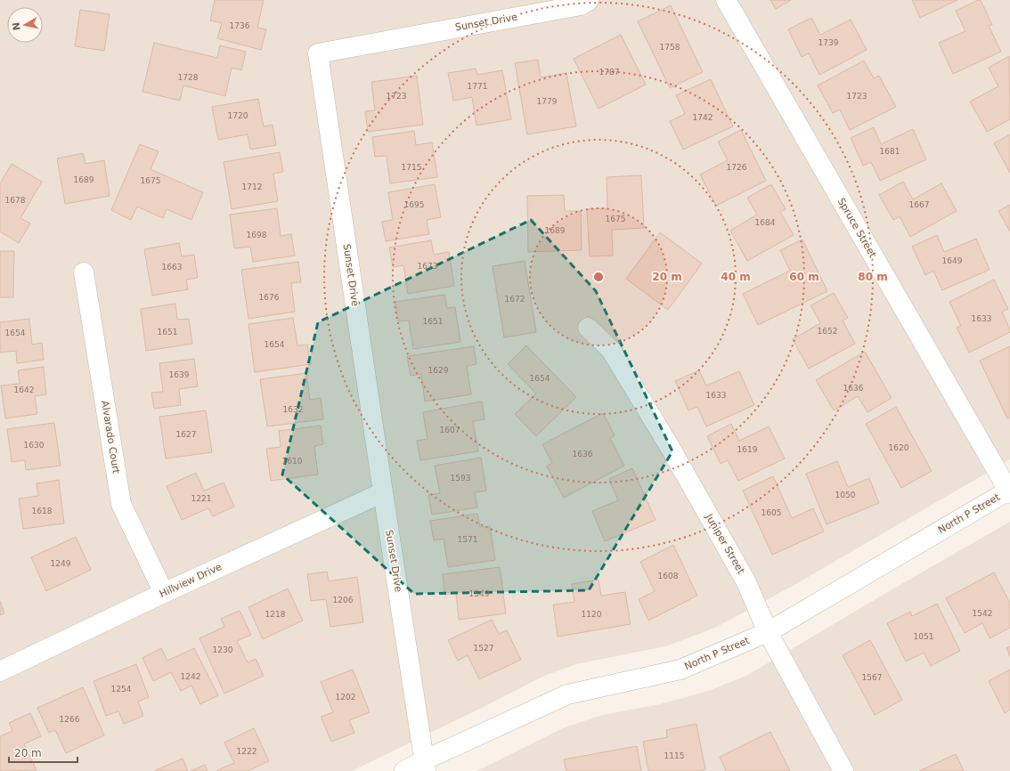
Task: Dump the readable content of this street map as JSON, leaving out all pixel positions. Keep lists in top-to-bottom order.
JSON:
{
  "streets": {
    "street": [
      "Sunset Drive",
      "Spruce Street",
      "Alvarado Court",
      "North P Street",
      "Juniper Street",
      "Hillview Drive"
    ]
  },
  "crossings": [
    ["Sunset Drive", "North P Street"],
    ["Sunset Drive", "Hillview Drive"],
    ["Spruce Street", "North P Street"],
    ["Alvarado Court", "Hillview Drive"],
    ["North P Street", "Juniper Street"]
  ],
  "house_numbers": [
    "1736",
    "1739",
    "1758",
    "1787",
    "1728",
    "1771",
    "1723",
    "1723",
    "1779",
    "1720",
    "1742",
    "1681",
    "1715",
    "1726",
    "1689",
    "1675",
    "1712",
    "1678",
    "1695",
    "1667",
    "1675",
    "1684",
    "1689",
    "1698",
    "1649",
    "1673",
    "1663",
    "1676",
    "1672",
    "1633",
    "1651",
    "1652",
    "1651",
    "1654",
    "1654",
    "1629",
    "1639",
    "1654",
    "1636",
    "1642",
    "1633",
    "1632",
    "1607",
    "1627",
    "1630",
    "1620",
    "1619",
    "1636",
    "1610",
    "1593",
    "1050",
    "1221",
    "1618",
    "1605",
    "1571",
    "1249",
    "1608",
    "1549",
    "1206",
    "1542",
    "1218",
    "1120",
    "1051",
    "1527",
    "1230",
    "1242",
    "1567",
    "1254",
    "1202",
    "1266",
    "1222",
    "1115"
  ],
  "scale_bar": "20 m",
  "north": "left",
  "rings": [
    "20 m",
    "40 m",
    "60 m",
    "80 m"
  ]
}
